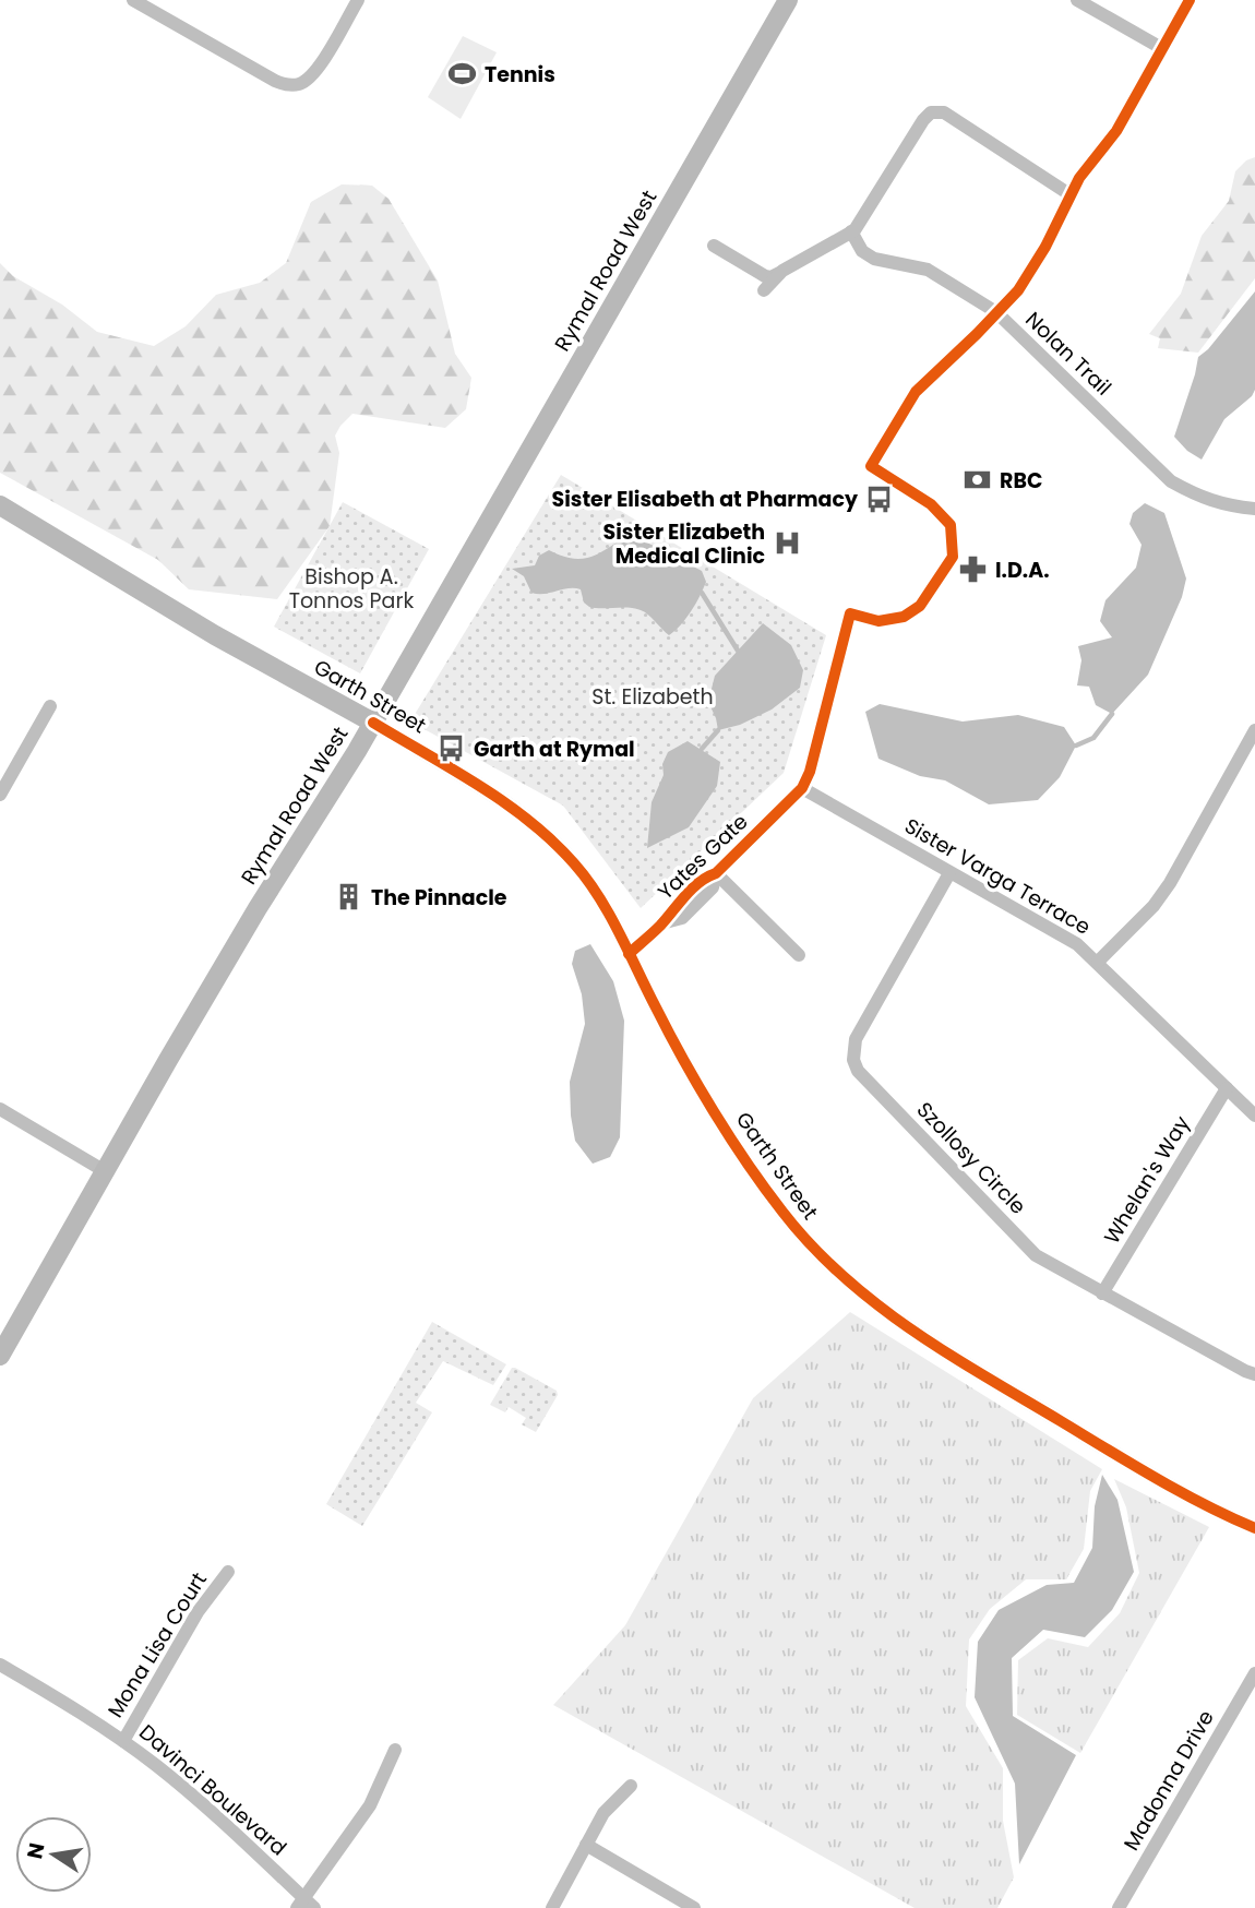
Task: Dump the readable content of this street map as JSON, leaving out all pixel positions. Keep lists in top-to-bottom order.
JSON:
{
  "streets": {
    "main road": ["Rymal Road West", "Garth Street"],
    "street": [
      "Nolan Trail",
      "Yates Gate",
      "Sister Varga Terrace",
      "Szollosy Circle",
      "Whelan's Way",
      "Mona Lisa Court",
      "Madonna Drive",
      "Davinci Boulevard"
    ]
  },
  "crossings": [
    ["Rymal Road West", "Garth Street"],
    ["Garth Street", "Yates Gate"],
    ["Yates Gate", "Sister Varga Terrace"],
    ["Sister Varga Terrace", "Szollosy Circle"],
    ["Sister Varga Terrace", "Whelan's Way"],
    ["Szollosy Circle", "Whelan's Way"],
    ["Mona Lisa Court", "Davinci Boulevard"]
  ],
  "parks": ["Bishop A. Tonnos Park", "St. Elizabeth"],
  "places": {
    "sports": ["Tennis"],
    "bank": ["RBC"],
    "bus stop": ["Sister Elisabeth at Pharmacy", "Garth at Rymal"],
    "hospital": ["Sister Elizabeth Medical Clinic"],
    "pharmacy": ["I.D.A."],
    "building": ["The Pinnacle"]
  },
  "north": "left"
}
